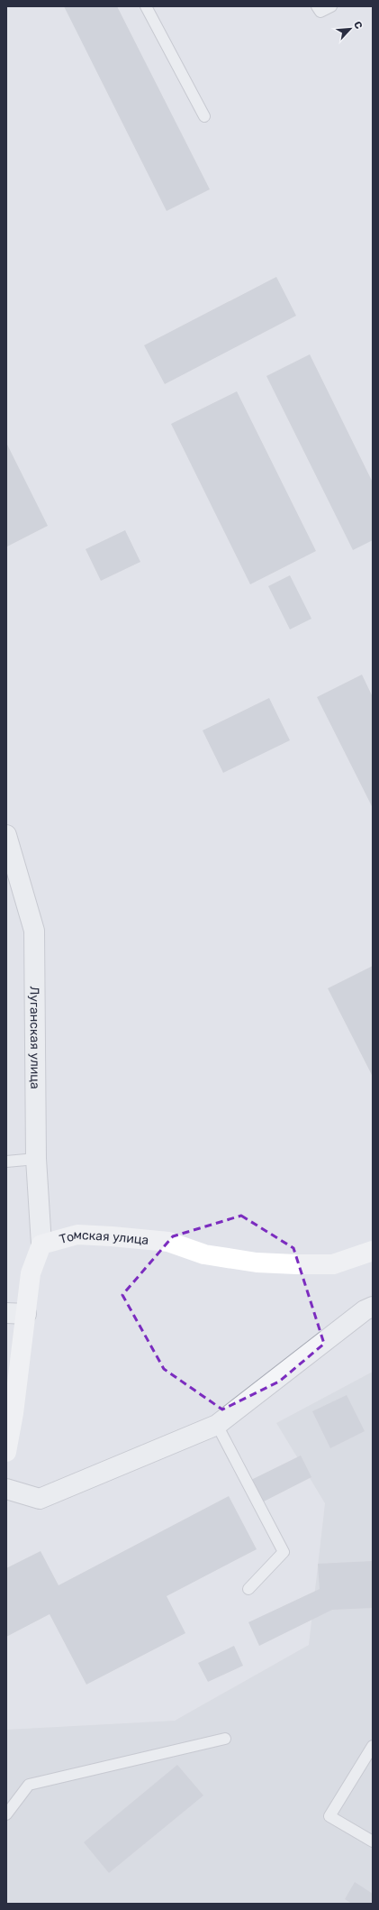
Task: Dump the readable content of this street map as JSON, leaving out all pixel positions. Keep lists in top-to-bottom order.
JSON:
{
  "streets": {
    "street": ["Луганская улица", "Томская улица"]
  },
  "crossings": [
    ["Луганская улица", "Томская улица"]
  ],
  "north": "top right"
}
